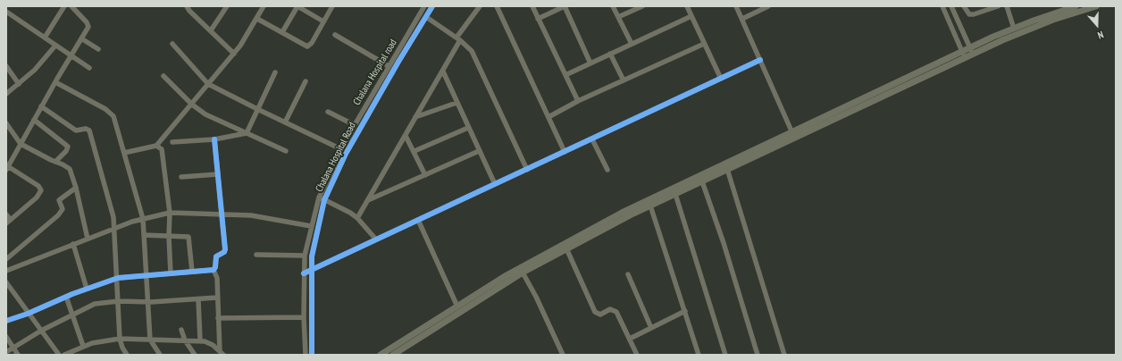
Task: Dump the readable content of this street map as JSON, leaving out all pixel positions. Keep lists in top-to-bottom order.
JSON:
{
  "streets": {
    "street": ["Chalana Hospital road", "Chalana Hospital Road"]
  },
  "north": "bottom"
}
